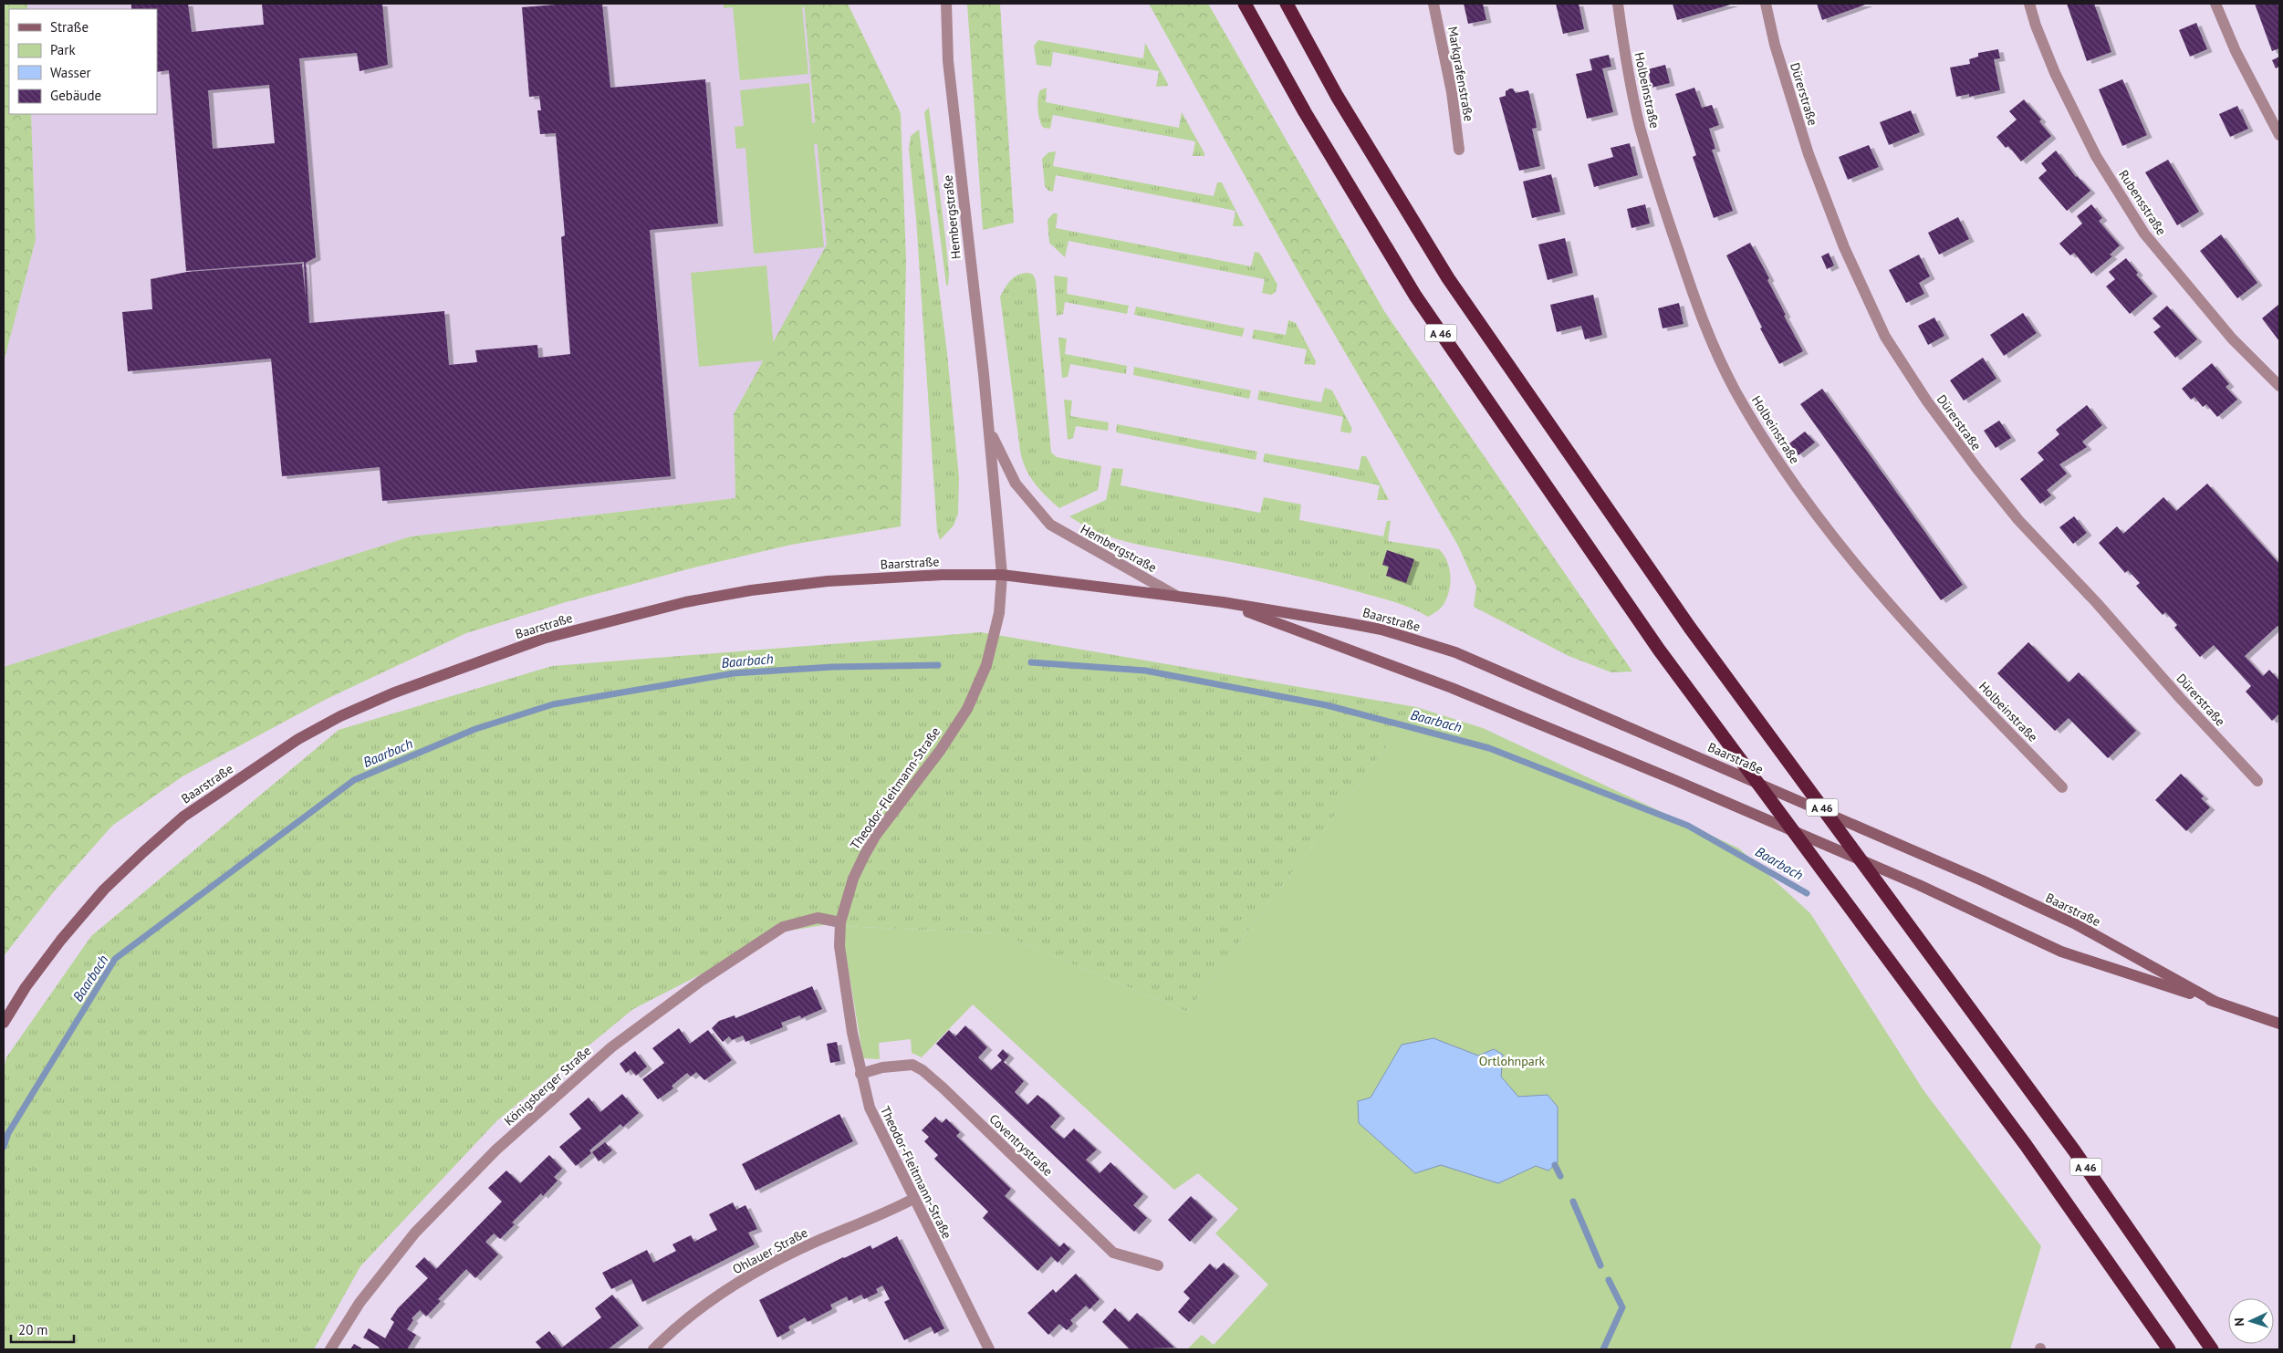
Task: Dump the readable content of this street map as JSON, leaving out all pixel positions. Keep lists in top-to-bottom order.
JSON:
{
  "streets": {
    "highway": ["A 46"],
    "main road": ["Baarstraße"],
    "street": [
      "Markgrafenstraße",
      "Holbeinstraße",
      "Dürerstraße",
      "Rubensstraße",
      "Hembergstraße",
      "Theodor-Fleitmann-Straße",
      "Königsberger Straße",
      "Coventrystraße",
      "Ohlauer Straße"
    ]
  },
  "crossings": [
    ["Hembergstraße", "Baarstraße"],
    ["Hembergstraße", "Theodor-Fleitmann-Straße"],
    ["Baarstraße", "Theodor-Fleitmann-Straße"],
    ["Theodor-Fleitmann-Straße", "Königsberger Straße"],
    ["Theodor-Fleitmann-Straße", "Coventrystraße"],
    ["Theodor-Fleitmann-Straße", "Ohlauer Straße"]
  ],
  "water": ["Baarbach"],
  "parks": ["Ortlohnpark"],
  "legend": [
    "Straße",
    "Park",
    "Wasser",
    "Gebäude"
  ],
  "scale_bar": "20 m",
  "north": "left"
}
